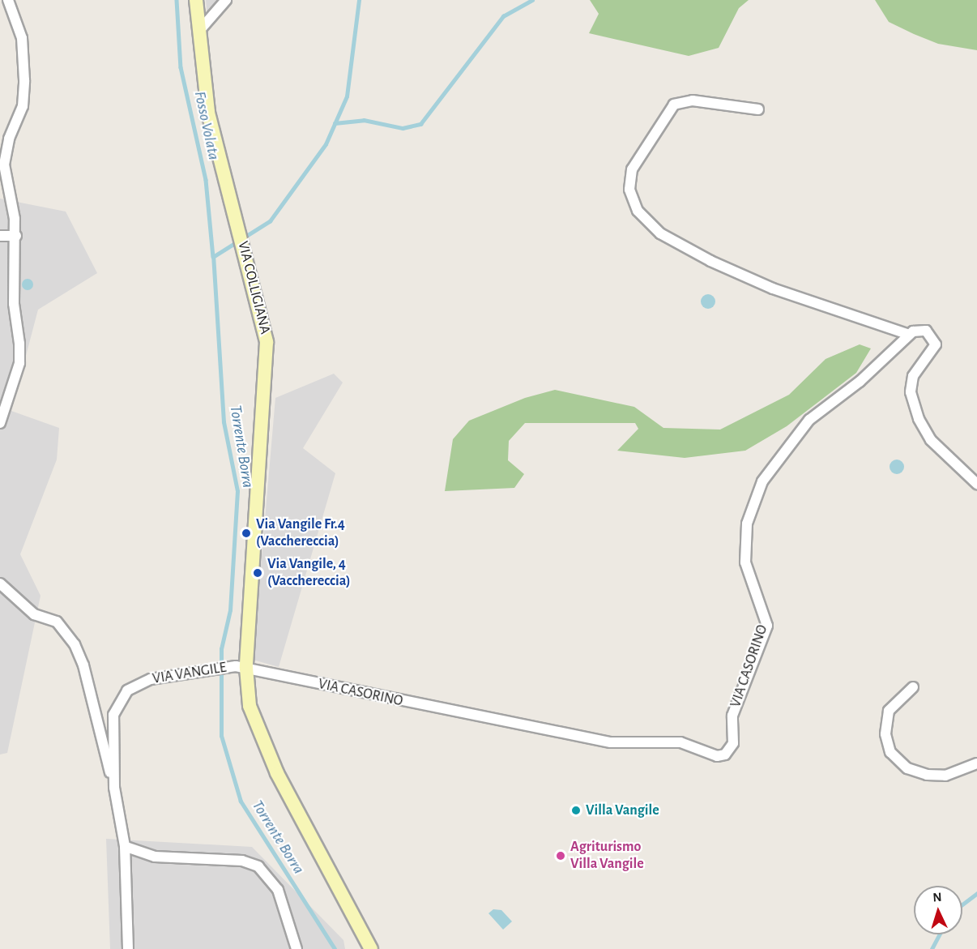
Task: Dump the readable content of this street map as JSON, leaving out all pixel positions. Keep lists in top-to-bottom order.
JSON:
{
  "streets": {
    "street": ["VIA COLLIGIANA", "VIA CASORINO", "VIA VANGILE"]
  },
  "crossings": [
    ["VIA COLLIGIANA", "VIA CASORINO"],
    ["VIA COLLIGIANA", "VIA VANGILE"],
    ["VIA CASORINO", "VIA VANGILE"]
  ],
  "water": ["Fosso Volata", "Torrente Borra"],
  "places": [
    "Via Vangile Fr.4 (Vacchereccia)",
    "Via Vangile, 4 (Vacchereccia)",
    "Villa Vangile",
    "Agriturismo Villa Vangile"
  ],
  "north": "top"
}
